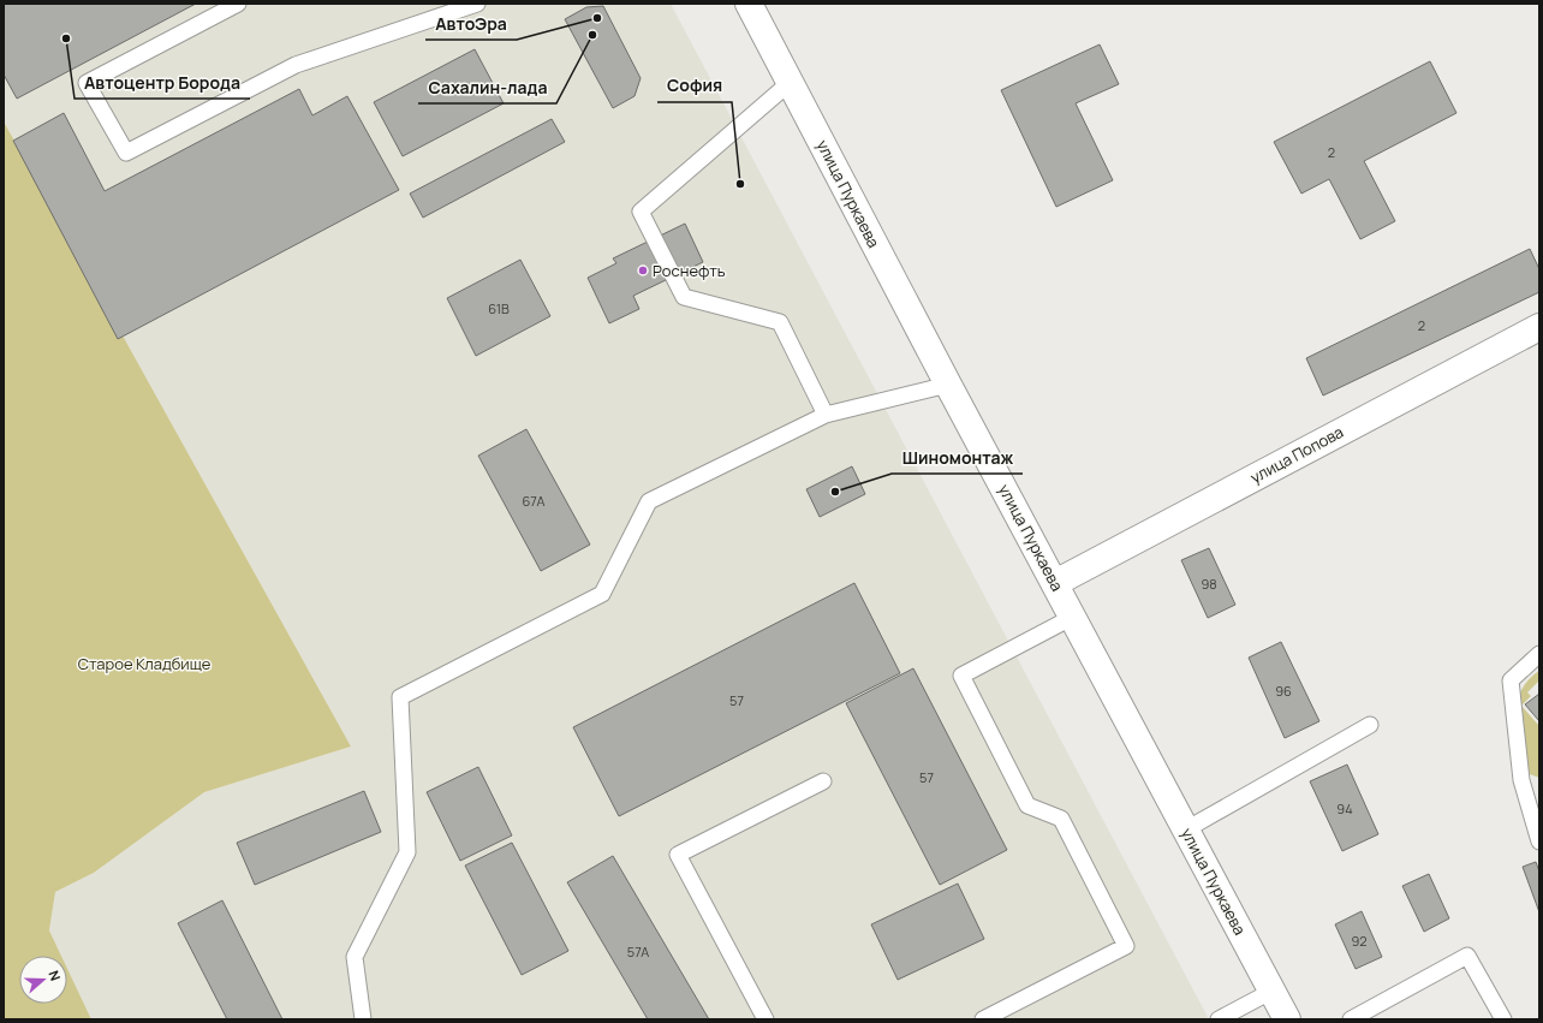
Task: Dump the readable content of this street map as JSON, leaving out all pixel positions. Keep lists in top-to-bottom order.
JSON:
{
  "streets": {
    "main road": ["улица Пуркаева", "улица Попова"]
  },
  "crossings": [
    ["улица Пуркаева", "улица Попова"]
  ],
  "parks": ["Старое Кладбище"],
  "places": [
    "АвтоЭра",
    "Сахалин-лада",
    "Автоцентр Борода",
    "София",
    "Роснефть",
    "Шиномонтаж"
  ],
  "house_numbers": [
    "2",
    "61В",
    "2",
    "67А",
    "98",
    "96",
    "57",
    "57",
    "94",
    "92",
    "57А"
  ],
  "north": "right"
}
